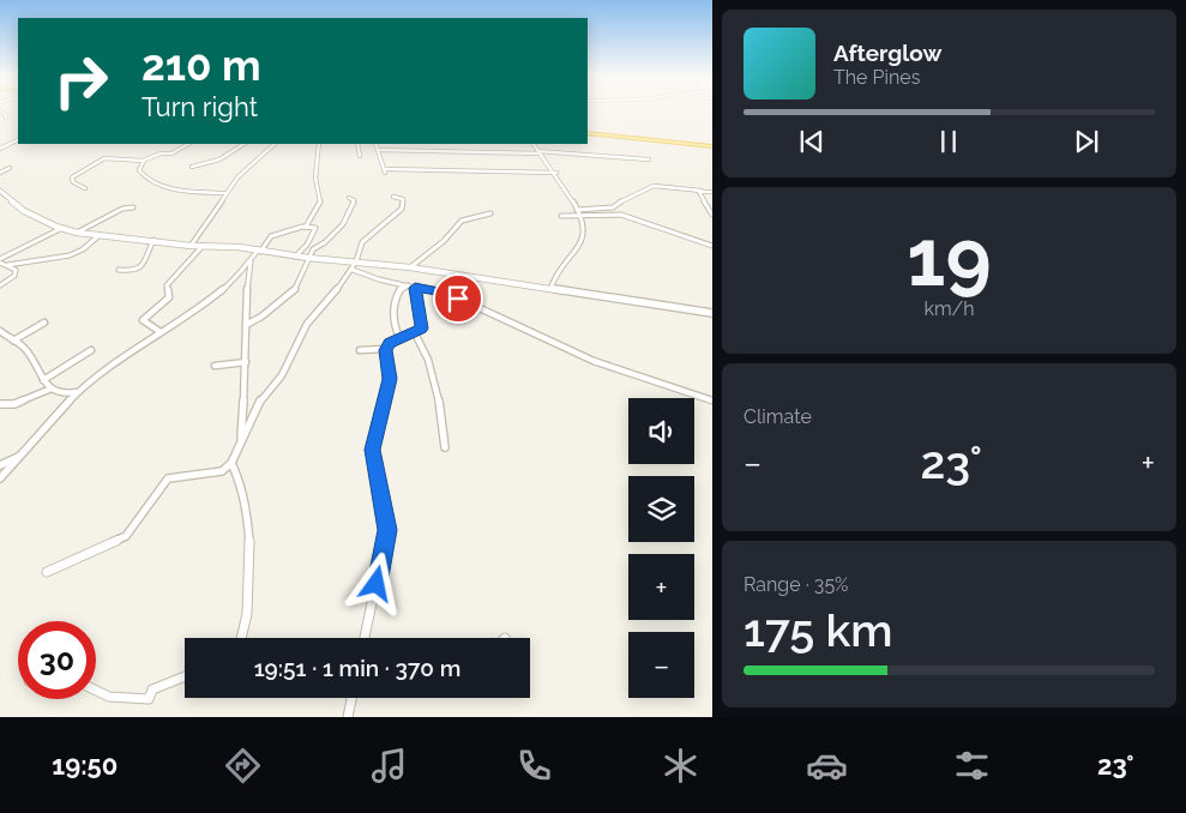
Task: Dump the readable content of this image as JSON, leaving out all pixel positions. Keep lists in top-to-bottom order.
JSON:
{
  "page": {
    "turn": ["210 m", "Turn right"],
    "song": ["Afterglow", "The Pines"],
    "tile": [
      ["19", "km/h"],
      "Climate",
      ["Range · 35%", "175 km"]
    ],
    "map_buttons": ["+", "−"],
    "heat": ["−", "23°", "+"],
    "limit": "30",
    "trip": "19:51 · 1 min · 370 m",
    "tabs": ["19:50", "23°"]
  }
}
